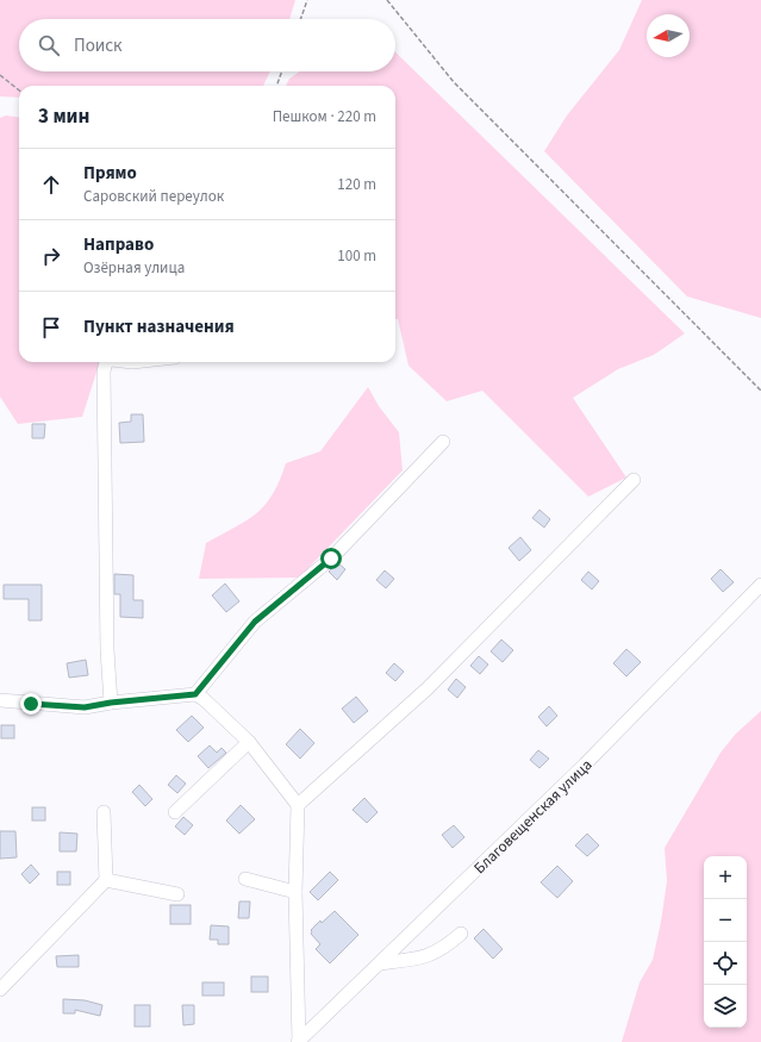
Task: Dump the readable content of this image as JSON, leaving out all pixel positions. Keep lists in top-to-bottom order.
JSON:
{
  "streets": {
    "street": ["Благовещенская улица"]
  },
  "north": "left",
  "page": {
    "search": "Поиск",
    "heading": ["3 мин", "Пешком · 220 m"],
    "list": [
      ["Прямо", "Саровский переулок", "120 m"],
      ["Направо", "Озёрная улица", "100 m"],
      "Пункт назначения"
    ],
    "map_buttons": ["+", "−"]
  }
}
